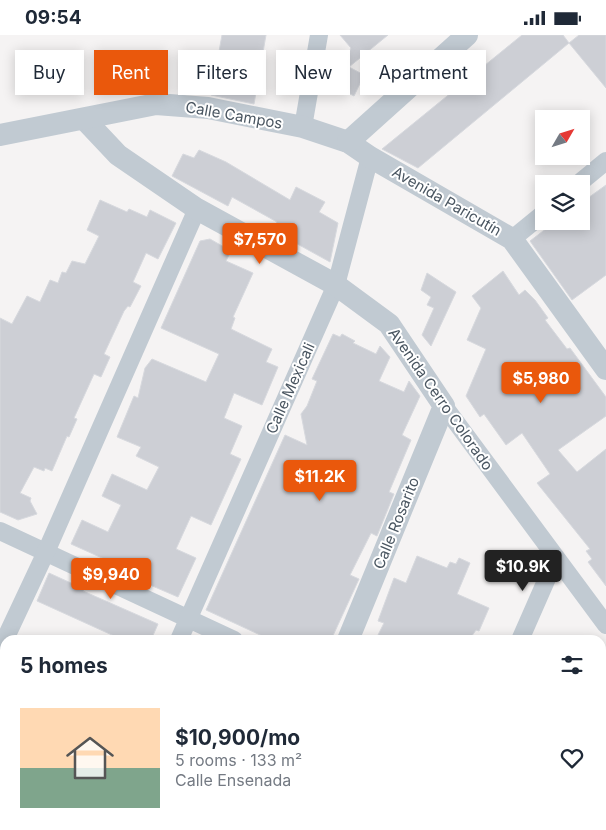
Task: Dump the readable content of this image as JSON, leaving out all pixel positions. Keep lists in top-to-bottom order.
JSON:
{
  "streets": {
    "street": [
      "Calle Campos",
      "Avenida Paricutín",
      "Calle Mexicali",
      "Avenida Cerro Colorado",
      "Calle Rosarito"
    ]
  },
  "crossings": [
    ["Calle Campos", "Avenida Paricutín"],
    ["Calle Campos", "Avenida Cerro Colorado"],
    ["Avenida Paricutín", "Calle Mexicali"],
    ["Calle Mexicali", "Avenida Cerro Colorado"],
    ["Avenida Cerro Colorado", "Calle Rosarito"]
  ],
  "north": "top right",
  "page": {
    "status": "09:54",
    "chip": [
      "Buy",
      "Rent",
      "Filters",
      "New",
      "Apartment"
    ],
    "price": [
      "$7,570",
      "$5,980",
      "$11.2K",
      "$10.9K",
      "$9,940"
    ],
    "heading": "5 homes",
    "list": [
      {
        "name": "$10,900/mo",
        "note": "5 rooms · 133 m² · Calle Ensenada"
      }
    ]
  }
}
